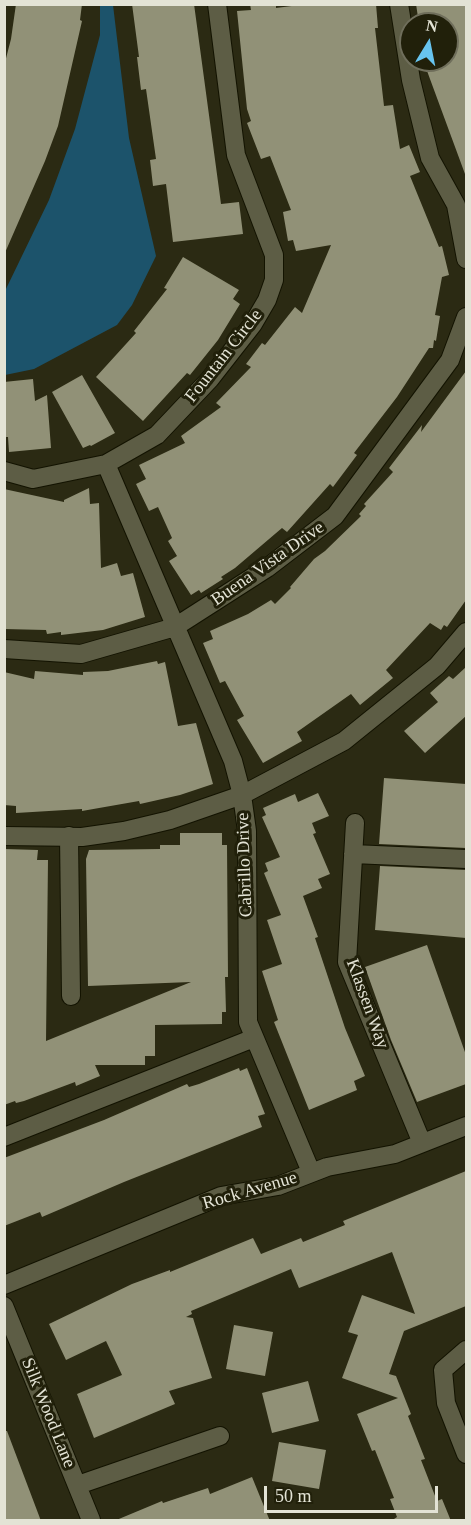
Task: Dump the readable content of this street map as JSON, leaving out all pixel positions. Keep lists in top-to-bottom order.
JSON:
{
  "streets": {
    "street": [
      "Fountain Circle",
      "Buena Vista Drive",
      "Cabrillo Drive",
      "Klassen Way",
      "Rock Avenue",
      "Silk Wood Lane"
    ]
  },
  "crossings": [
    ["Fountain Circle", "Cabrillo Drive"],
    ["Buena Vista Drive", "Cabrillo Drive"],
    ["Cabrillo Drive", "Rock Avenue"],
    ["Klassen Way", "Rock Avenue"]
  ],
  "scale_bar": "50 m",
  "north": "top"
}
